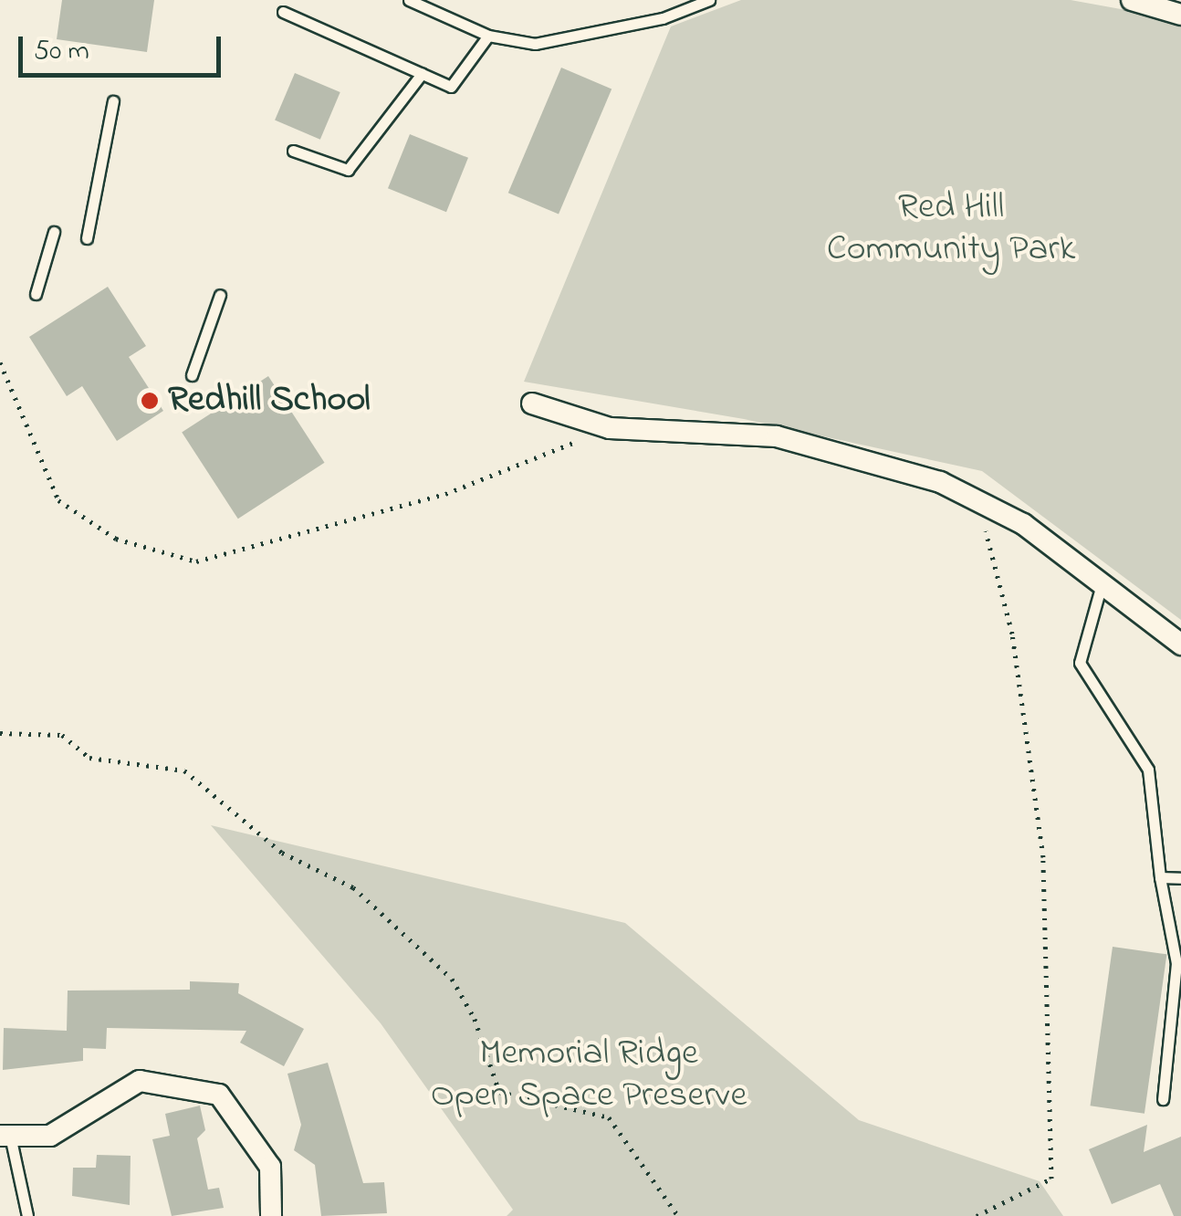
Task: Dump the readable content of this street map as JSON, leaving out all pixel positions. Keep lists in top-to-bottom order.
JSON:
{
  "parks": ["Red Hill Community Park", "Memorial Ridge Open Space Preserve"],
  "places": ["Redhill School"],
  "scale_bar": "50 m"
}
